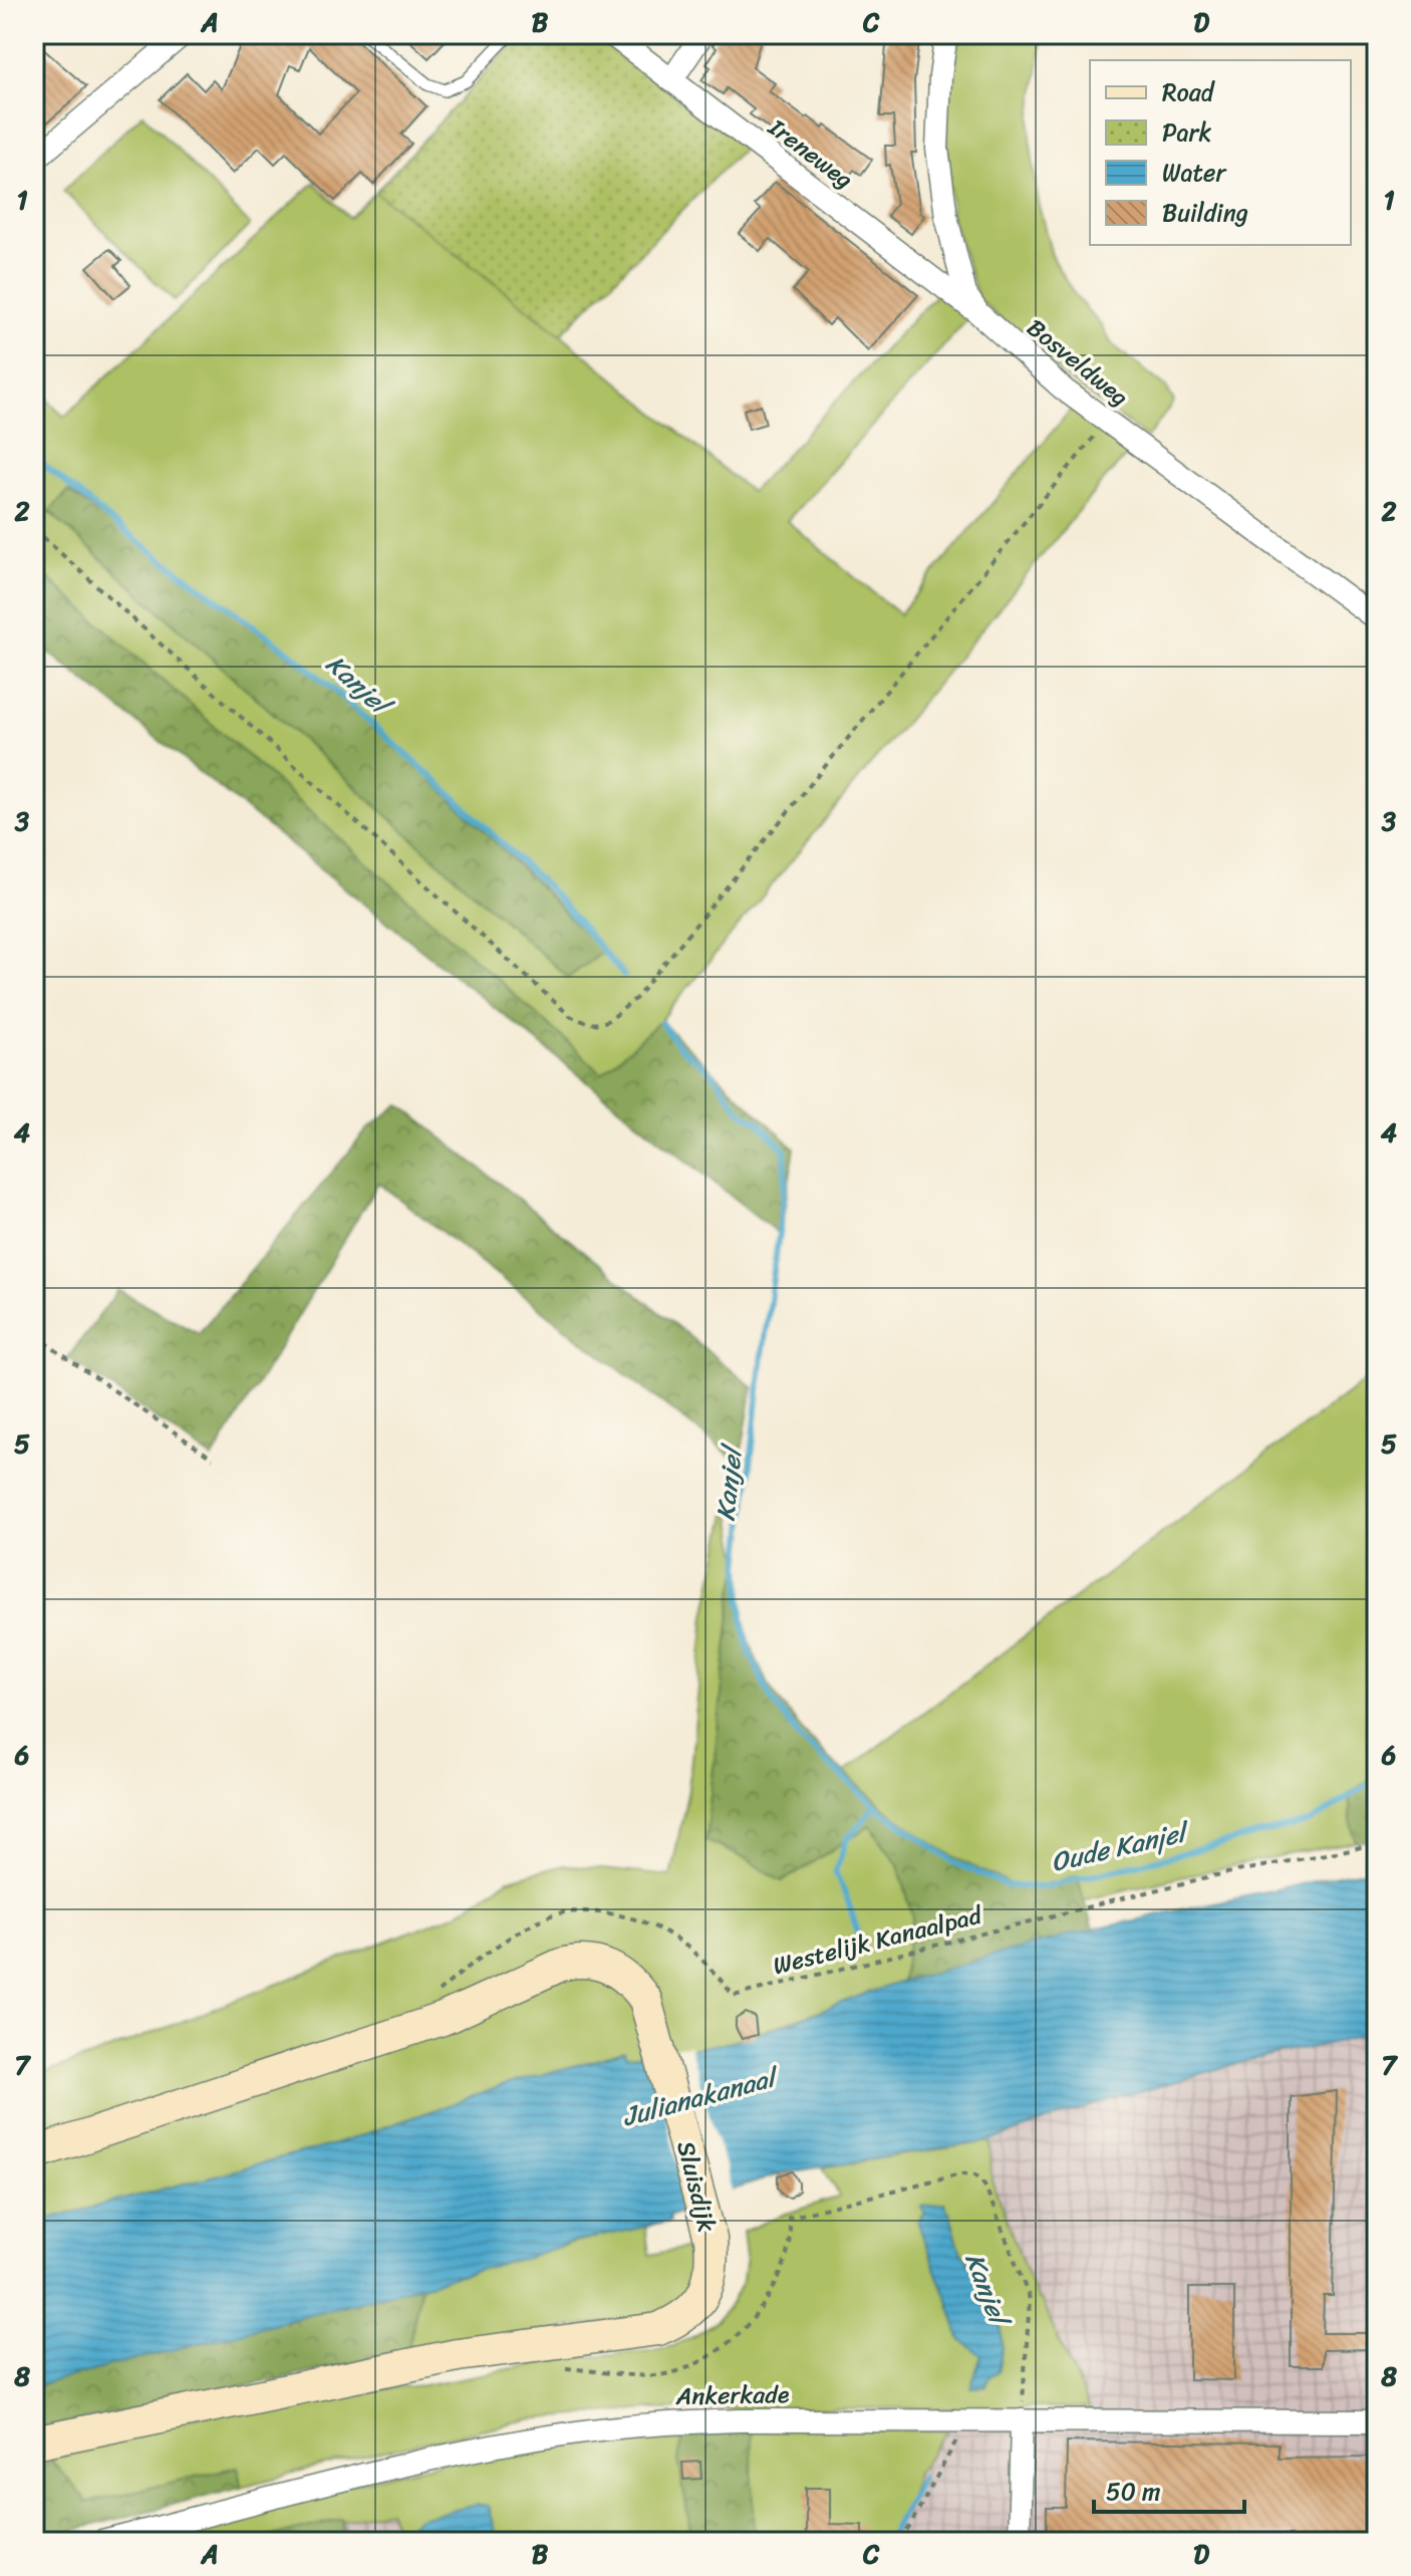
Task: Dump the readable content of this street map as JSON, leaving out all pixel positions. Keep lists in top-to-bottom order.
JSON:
{
  "streets": {
    "street": [
      "Ireneweg",
      "Bosveldweg",
      "Sluisdijk",
      "Ankerkade"
    ],
    "path": ["Westelijk Kanaalpad"]
  },
  "crossings": [
    ["Ireneweg", "Bosveldweg"]
  ],
  "water": ["Kanjel", "Oude Kanjel", "Julianakanaal"],
  "legend": [
    "Road",
    "Park",
    "Water",
    "Building"
  ],
  "scale_bar": "50 m",
  "grid": {
    "columns": [
      "A",
      "B",
      "C",
      "D"
    ],
    "rows": [
      "1",
      "2",
      "3",
      "4",
      "5",
      "6",
      "7",
      "8"
    ]
  }
}
